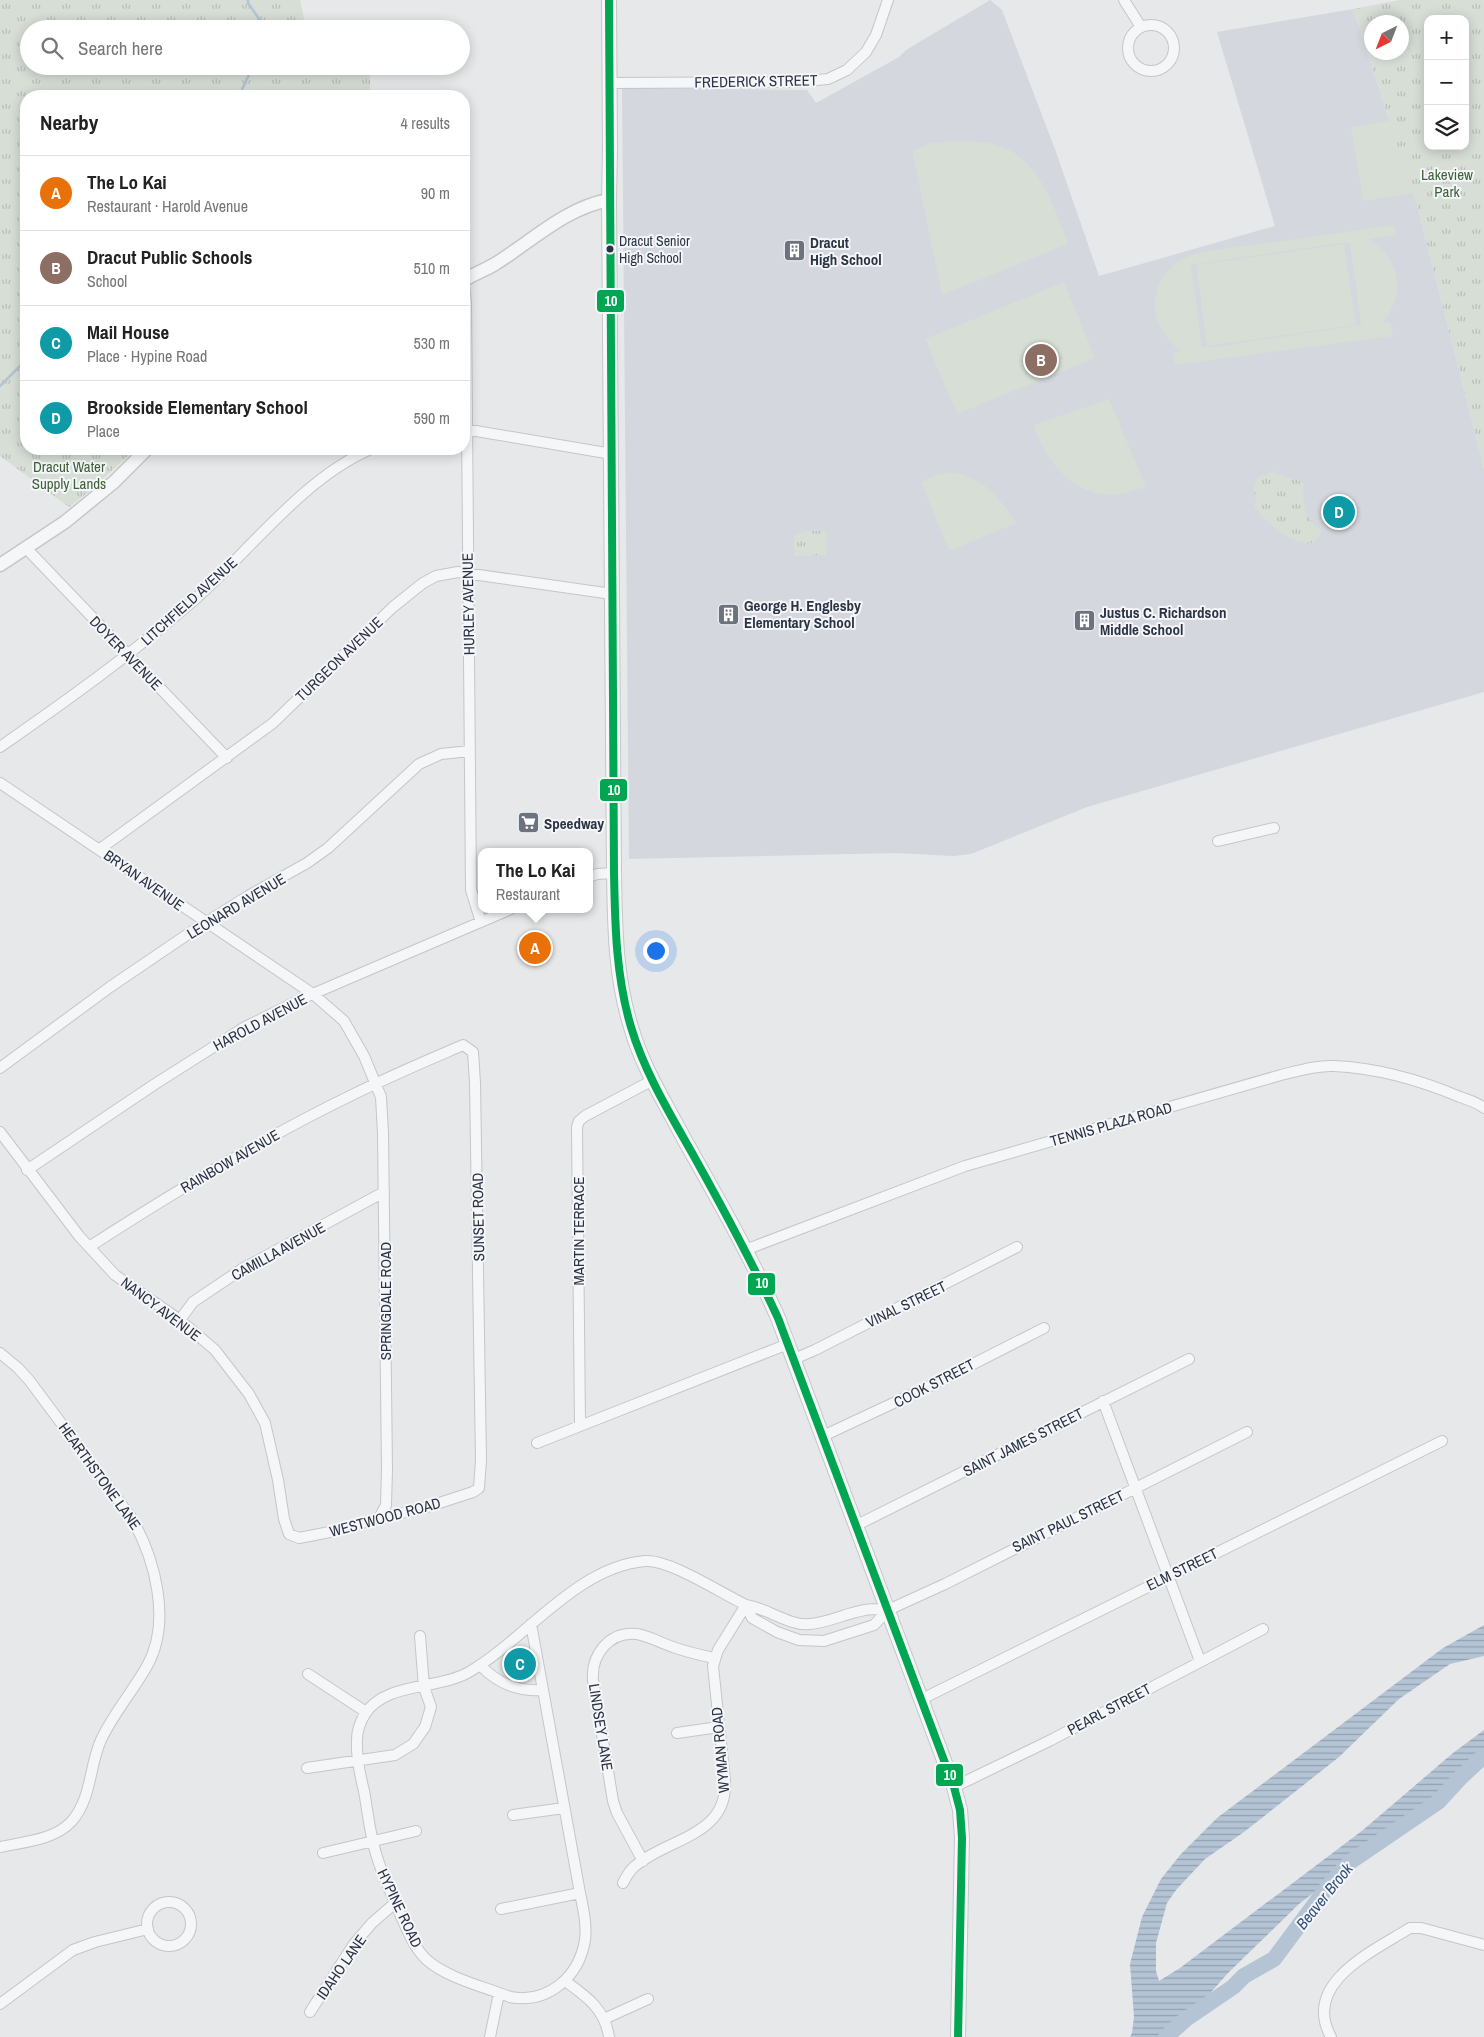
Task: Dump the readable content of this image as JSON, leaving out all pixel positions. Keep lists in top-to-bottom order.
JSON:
{
  "streets": {
    "street": [
      "FREDERICK STREET",
      "LITCHFIELD AVENUE",
      "HURLEY AVENUE",
      "DOYER AVENUE",
      "TURGEON AVENUE",
      "BRYAN AVENUE",
      "LEONARD AVENUE",
      "HAROLD AVENUE",
      "TENNIS PLAZA ROAD",
      "RAINBOW AVENUE",
      "SUNSET ROAD",
      "MARTIN TERRACE",
      "CAMILLA AVENUE",
      "SPRINGDALE ROAD",
      "VINAL STREET",
      "NANCY AVENUE",
      "COOK STREET",
      "SAINT JAMES STREET",
      "HEARTHSTONE LANE",
      "WESTWOOD ROAD",
      "SAINT PAUL STREET",
      "ELM STREET",
      "PEARL STREET",
      "LINDSEY LANE",
      "WYMAN ROAD",
      "HYPINE ROAD",
      "IDAHO LANE"
    ]
  },
  "crossings": [
    ["LITCHFIELD AVENUE", "DOYER AVENUE"],
    ["HURLEY AVENUE", "TURGEON AVENUE"],
    ["HURLEY AVENUE", "LEONARD AVENUE"],
    ["HURLEY AVENUE", "HAROLD AVENUE"],
    ["DOYER AVENUE", "TURGEON AVENUE"],
    ["TURGEON AVENUE", "BRYAN AVENUE"],
    ["BRYAN AVENUE", "LEONARD AVENUE"],
    ["BRYAN AVENUE", "HAROLD AVENUE"],
    ["BRYAN AVENUE", "RAINBOW AVENUE"],
    ["BRYAN AVENUE", "SUNSET ROAD"],
    ["BRYAN AVENUE", "SPRINGDALE ROAD"],
    ["HAROLD AVENUE", "NANCY AVENUE"],
    ["RAINBOW AVENUE", "SUNSET ROAD"],
    ["RAINBOW AVENUE", "SPRINGDALE ROAD"],
    ["RAINBOW AVENUE", "NANCY AVENUE"],
    ["SUNSET ROAD", "SPRINGDALE ROAD"],
    ["SUNSET ROAD", "WESTWOOD ROAD"],
    ["CAMILLA AVENUE", "SPRINGDALE ROAD"],
    ["CAMILLA AVENUE", "NANCY AVENUE"],
    ["SPRINGDALE ROAD", "WESTWOOD ROAD"],
    ["NANCY AVENUE", "WESTWOOD ROAD"],
    ["LINDSEY LANE", "WYMAN ROAD"],
    ["HYPINE ROAD", "IDAHO LANE"]
  ],
  "water": ["Beaver Brook"],
  "parks": ["Lakeview Park", "Dracut Water Supply Lands"],
  "places": {
    "other": ["Dracut Senior High School"],
    "building": ["Dracut High School", "George H. Englesby Elementary School", "Justus C. Richardson Middle School"],
    "supermarket": ["Speedway"]
  },
  "lines": ["transit line 10"],
  "north": "bottom left",
  "page": {
    "map_buttons": ["+", "−"],
    "search": "Search here",
    "heading": ["Nearby", "4 results"],
    "list": [
      {
        "mark": "A",
        "name": "The Lo Kai",
        "note": "Restaurant · Harold Avenue",
        "value": "90 m"
      },
      {
        "mark": "B",
        "name": "Dracut Public Schools",
        "note": "School",
        "value": "510 m"
      },
      {
        "mark": "C",
        "name": "Mail House",
        "note": "Place · Hypine Road",
        "value": "530 m"
      },
      {
        "mark": "D",
        "name": "Brookside Elementary School",
        "note": "Place",
        "value": "590 m"
      }
    ],
    "pins": [
      "B",
      "D",
      "A",
      "C"
    ],
    "popup": ["The Lo Kai", "Restaurant"]
  }
}
